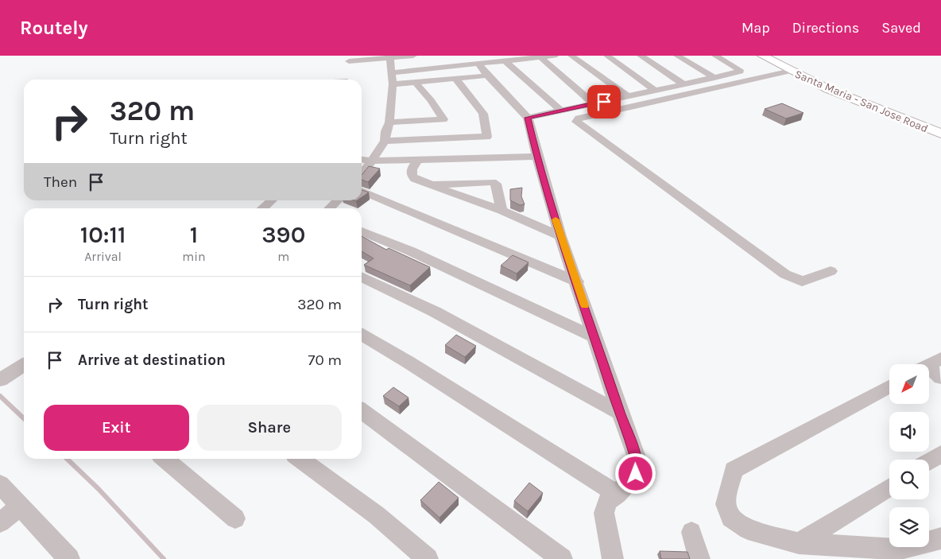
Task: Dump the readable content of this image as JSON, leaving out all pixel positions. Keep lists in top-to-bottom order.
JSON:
{
  "streets": {
    "main road": ["Santa Maria - San Jose Road"]
  },
  "north": "bottom left",
  "page": {
    "header": "Routely",
    "nav": ["Map", "Directions", "Saved"],
    "turn": ["320 m", "Turn right"],
    "then": "Then",
    "eta": [
      "10:11",
      "Arrival",
      "1",
      "min",
      "390",
      "m"
    ],
    "list": [
      {
        "name": "Turn right",
        "value": "320 m"
      },
      {
        "name": "Arrive at destination",
        "value": "70 m"
      }
    ],
    "buttons": ["Exit", "Share"]
  }
}
